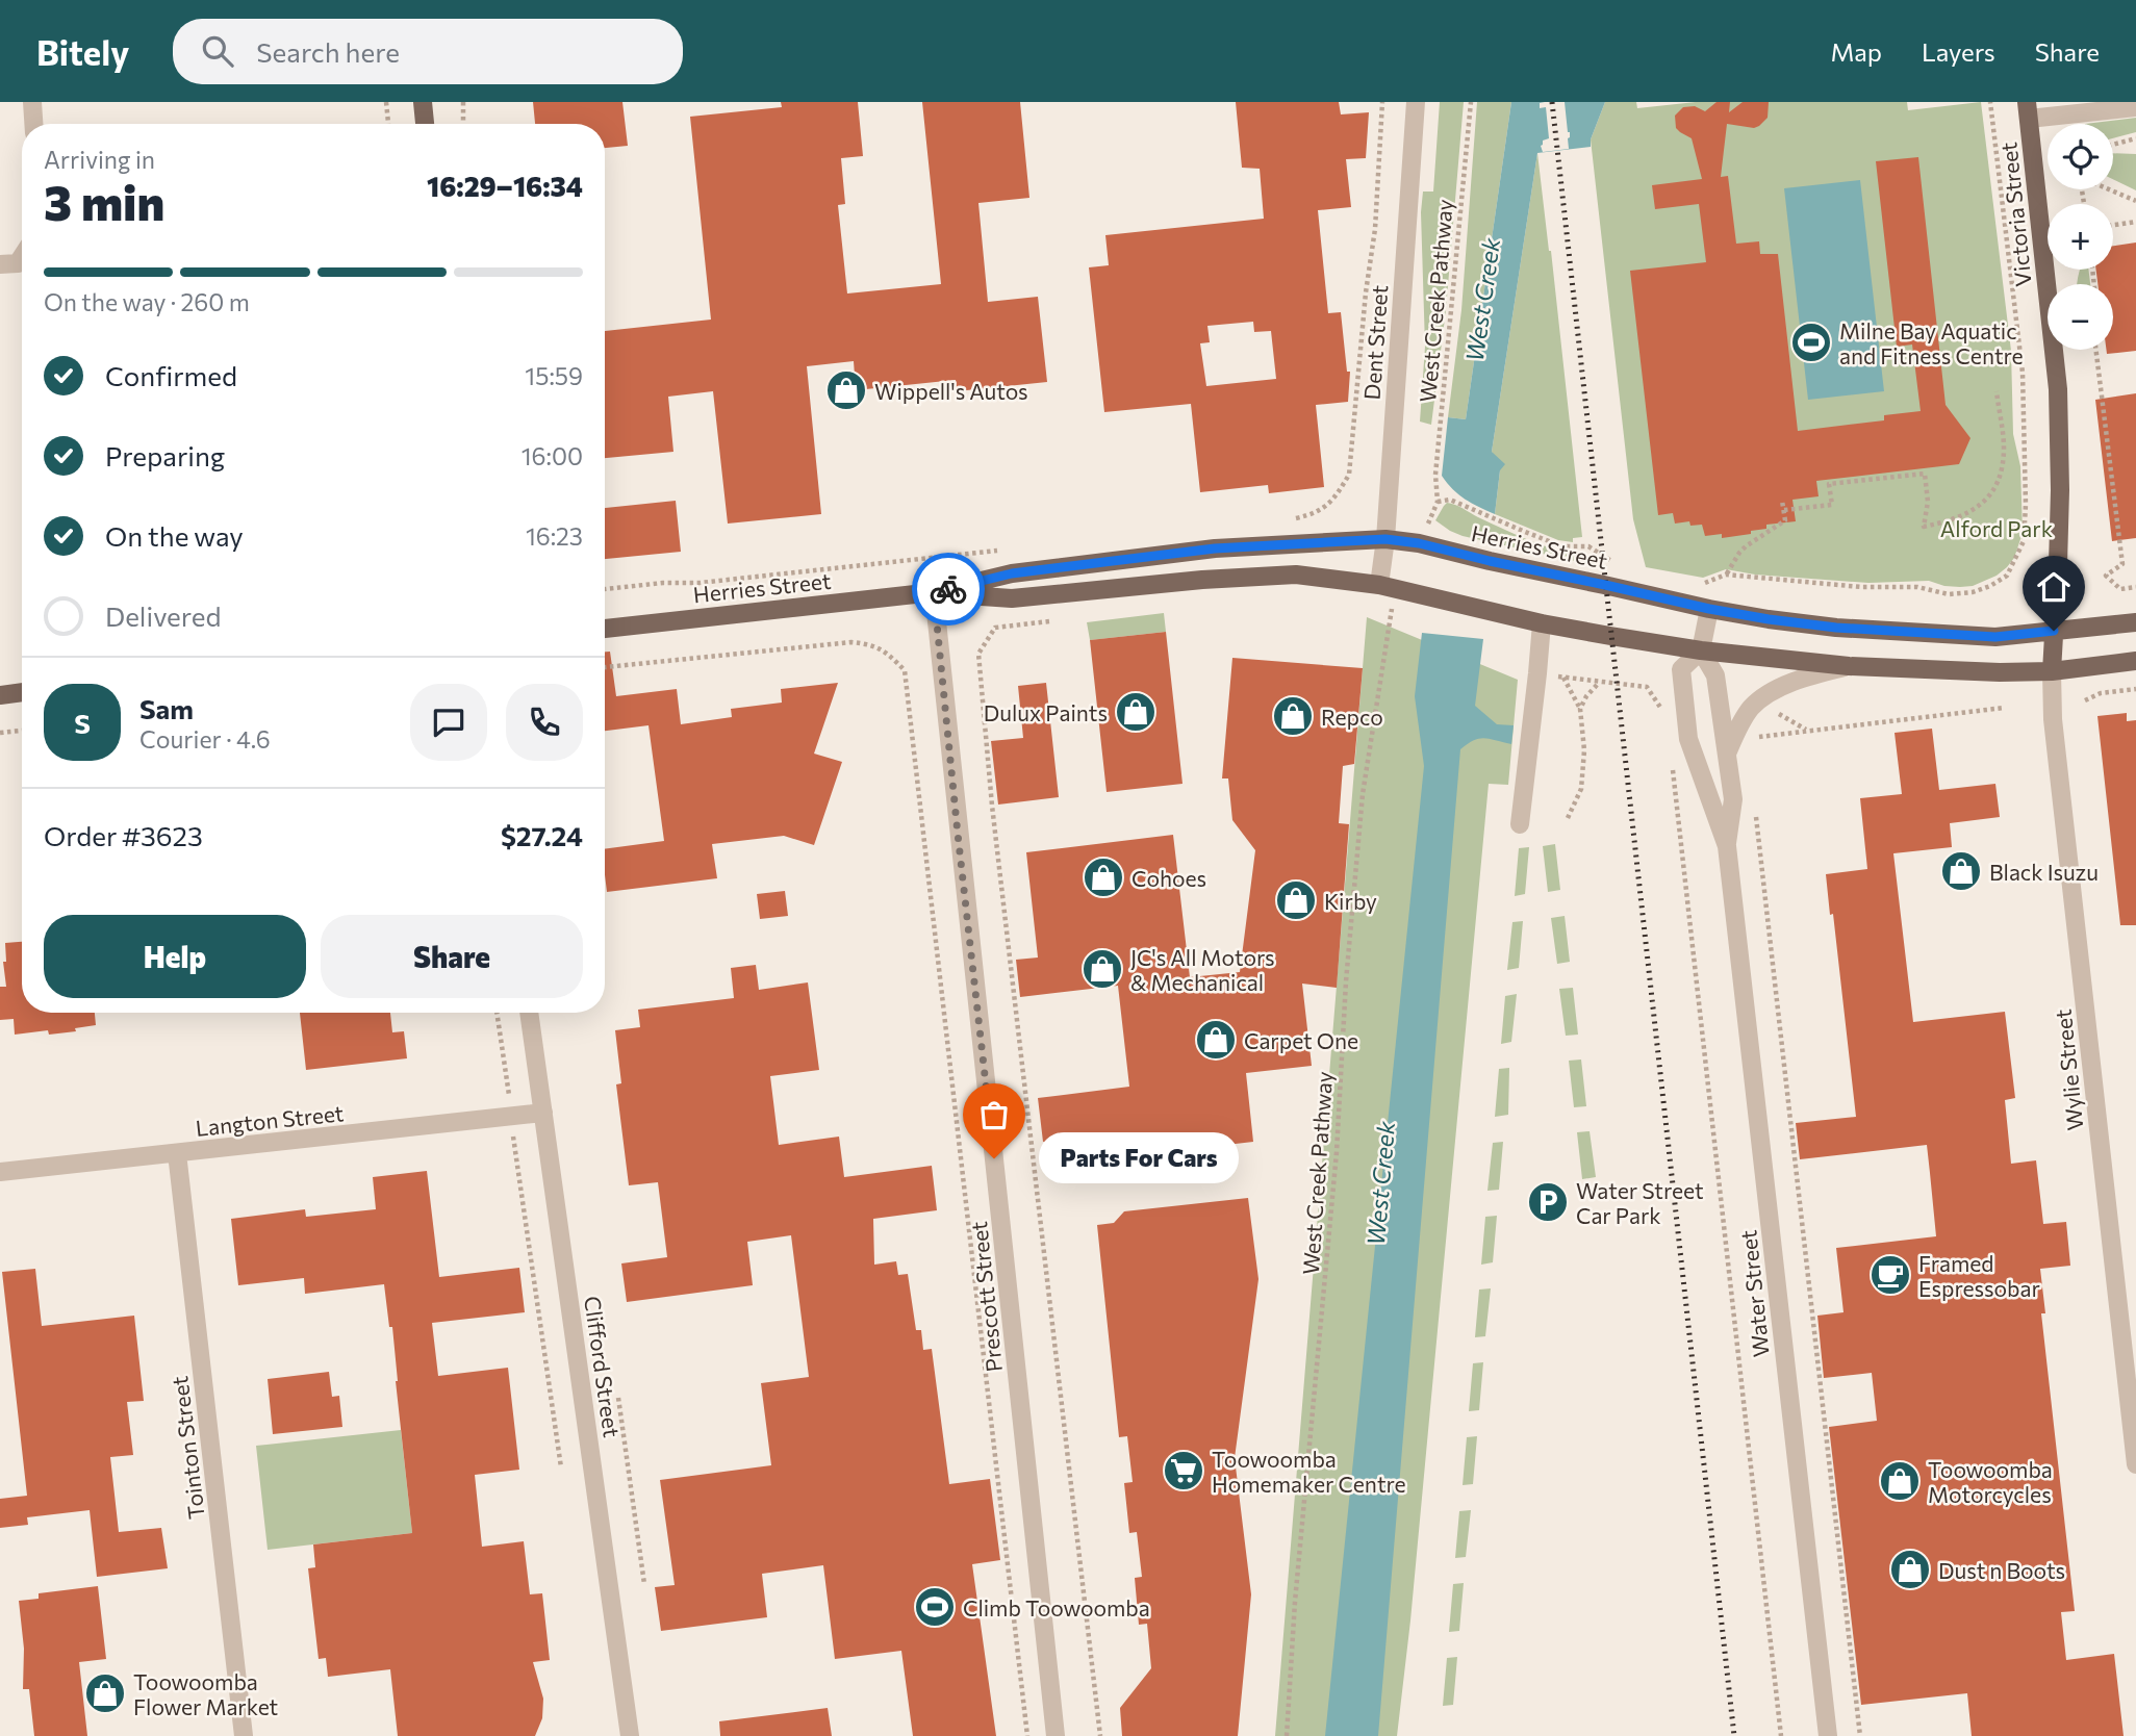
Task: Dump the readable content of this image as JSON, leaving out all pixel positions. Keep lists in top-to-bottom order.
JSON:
{
  "streets": {
    "main road": ["Victoria Street", "Herries Street"],
    "street": [
      "Dent Street",
      "Wylie Street",
      "Langton Street",
      "Water Street",
      "Prescott Street",
      "Clifford Street",
      "Tointon Street"
    ],
    "path": ["West Creek Pathway"]
  },
  "crossings": [
    ["Victoria Street", "Herries Street"],
    ["Victoria Street", "Wylie Street"],
    ["Dent Street", "Herries Street"],
    ["Herries Street", "Wylie Street"],
    ["Herries Street", "Water Street"],
    ["Herries Street", "Prescott Street"],
    ["Langton Street", "Clifford Street"],
    ["Langton Street", "Tointon Street"]
  ],
  "water": ["West Creek"],
  "parks": ["Alford Park"],
  "places": {
    "sports": ["Milne Bay Aquatic and Fitness Centre", "Climb Toowoomba"],
    "shop": [
      "Wippell's Autos",
      "Dulux Paints",
      "Repco",
      "Black Isuzu",
      "Cohoes",
      "Kirby",
      "JC's All Motors & Mechanical",
      "Carpet One",
      "Toowoomba Motorcycles",
      "Dust n Boots",
      "Toowoomba Flower Market"
    ],
    "other": ["Parts For Cars"],
    "parking": ["Water Street Car Park"],
    "cafe": ["Framed Espressobar"],
    "supermarket": ["Toowoomba Homemaker Centre"]
  },
  "page": {
    "header": "Bitely",
    "search": "Search here",
    "nav": ["Map", "Layers", "Share"],
    "map_buttons": ["+", "−"],
    "heading": ["3 min", "Arriving in", "16:29–16:34"],
    "panel": [
      "Sam",
      "Courier · 4.6",
      "Order #3623",
      "$27.24"
    ],
    "bar": "On the way · 260 m",
    "list": [
      ["Confirmed", "15:59"],
      ["Preparing", "16:00"],
      ["On the way", "16:23"],
      "Delivered"
    ],
    "round": "S",
    "buttons": ["Help", "Share"],
    "bubble": "Parts For Cars"
  }
}
